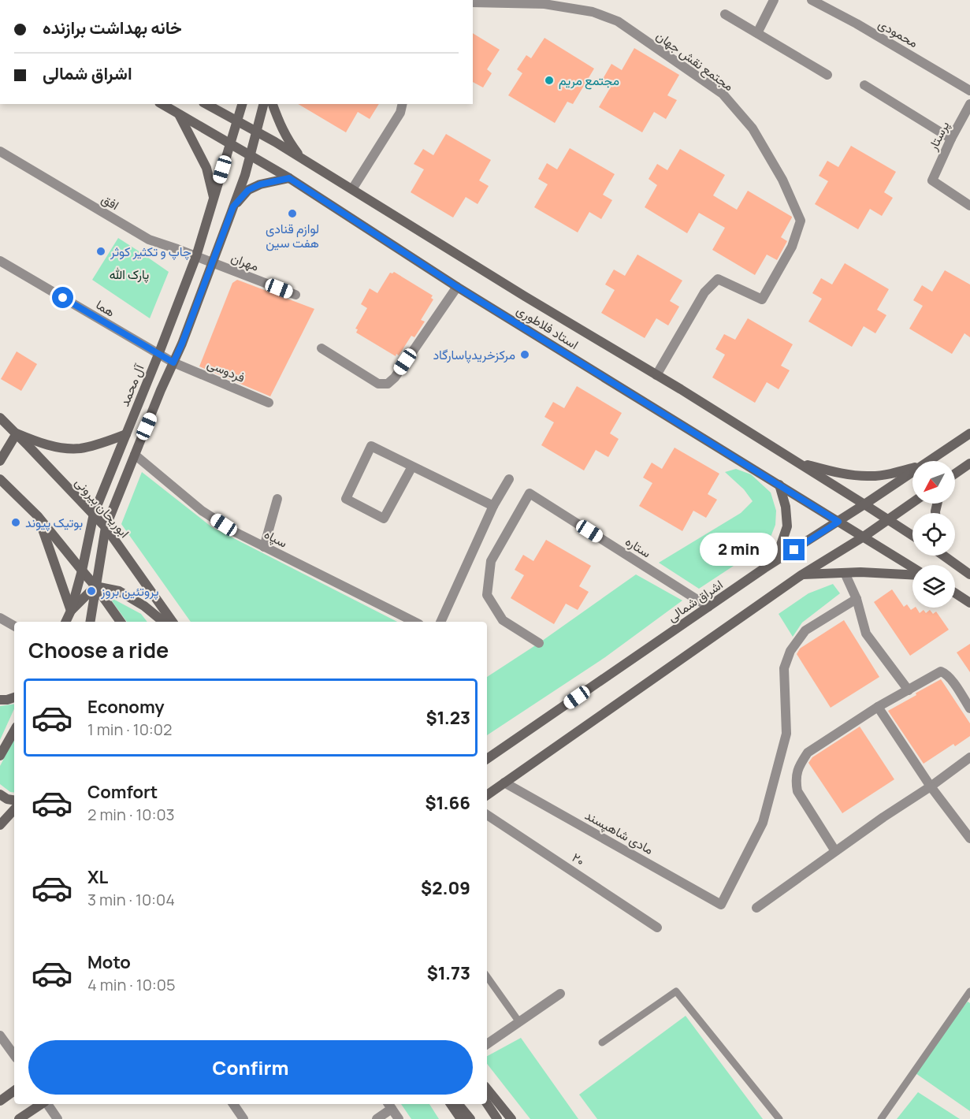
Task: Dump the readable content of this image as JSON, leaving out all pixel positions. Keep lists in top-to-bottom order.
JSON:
{
  "streets": {
    "main road": [
      "استاد فلاطوری",
      "آل محمد",
      "ابوریحان بیرونی",
      "اشراق شمالی"
    ],
    "street": [
      "محمودی",
      "مجتمع نقش جهان",
      "پرستار",
      "افق",
      "مهران",
      "هما",
      "فردوسی",
      "سپاه",
      "ستاره",
      "مادی شاهپسند",
      "۲۰"
    ]
  },
  "crossings": [
    ["مجتمع نقش جهان", "استاد فلاطوری"],
    ["افق", "مهران"],
    ["افق", "آل محمد"],
    ["هما", "فردوسی"],
    ["هما", "آل محمد"],
    ["استاد فلاطوری", "آل محمد"],
    ["استاد فلاطوری", "اشراق شمالی"],
    ["آل محمد", "ابوریحان بیرونی"],
    ["ستاره", "اشراق شمالی"]
  ],
  "parks": ["پارک الله"],
  "places": [
    "مجتمع مریم",
    "لوازم قنادی هفت سین",
    "چاپ و تکثیر کوثر",
    "مرکزخریدپاسارگاد",
    "بوتیک پیوند",
    "پروتئین بروز"
  ],
  "north": "bottom left",
  "page": {
    "banner": ["خانه بهداشت برازنده", "اشراق شمالی"],
    "bubble": "2 min",
    "heading": "Choose a ride",
    "list": [
      {
        "name": "Economy",
        "note": "1 min · 10:02",
        "value": "$1.23"
      },
      {
        "name": "Comfort",
        "note": "2 min · 10:03",
        "value": "$1.66"
      },
      {
        "name": "XL",
        "note": "3 min · 10:04",
        "value": "$2.09"
      },
      {
        "name": "Moto",
        "note": "4 min · 10:05",
        "value": "$1.73"
      }
    ],
    "buttons": "Confirm"
  }
}
